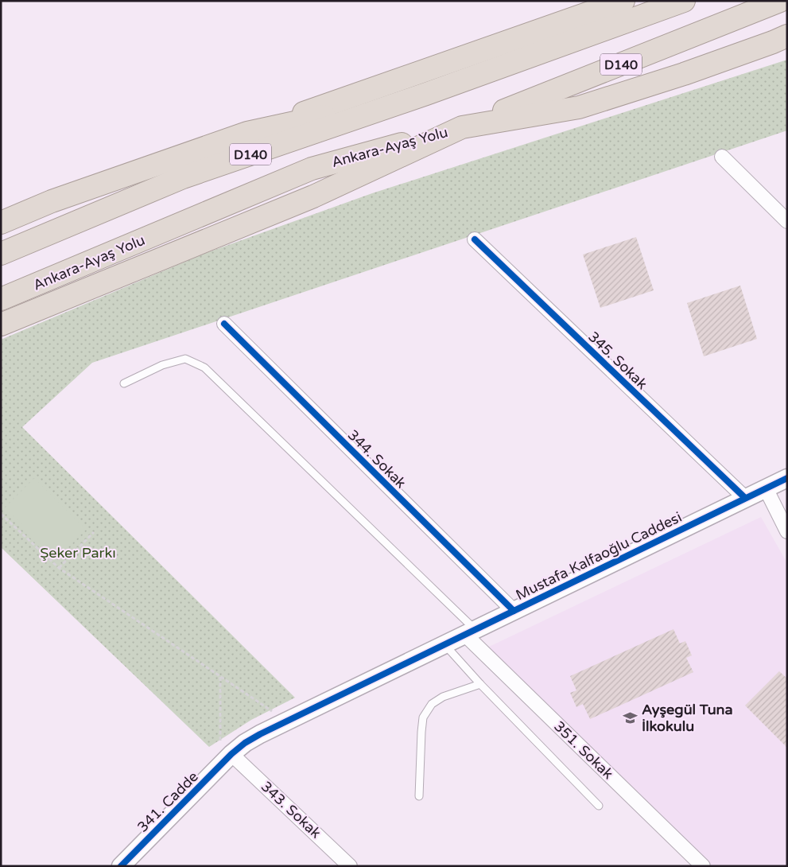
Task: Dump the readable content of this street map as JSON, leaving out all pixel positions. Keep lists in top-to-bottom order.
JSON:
{
  "streets": {
    "highway": ["D140", "Ankara-Ayaş Yolu"],
    "street": [
      "345. Sokak",
      "344. Sokak",
      "Mustafa Kalfaoğlu Caddesi",
      "351. Sokak",
      "341. Cadde",
      "343. Sokak"
    ]
  },
  "crossings": [
    ["345. Sokak", "Mustafa Kalfaoğlu Caddesi"],
    ["344. Sokak", "Mustafa Kalfaoğlu Caddesi"],
    ["Mustafa Kalfaoğlu Caddesi", "351. Sokak"],
    ["Mustafa Kalfaoğlu Caddesi", "341. Cadde"],
    ["Mustafa Kalfaoğlu Caddesi", "343. Sokak"],
    ["341. Cadde", "343. Sokak"]
  ],
  "parks": ["Şeker Parkı"],
  "places": {
    "school or university": ["Ayşegül Tuna İlkokulu"]
  }
}
